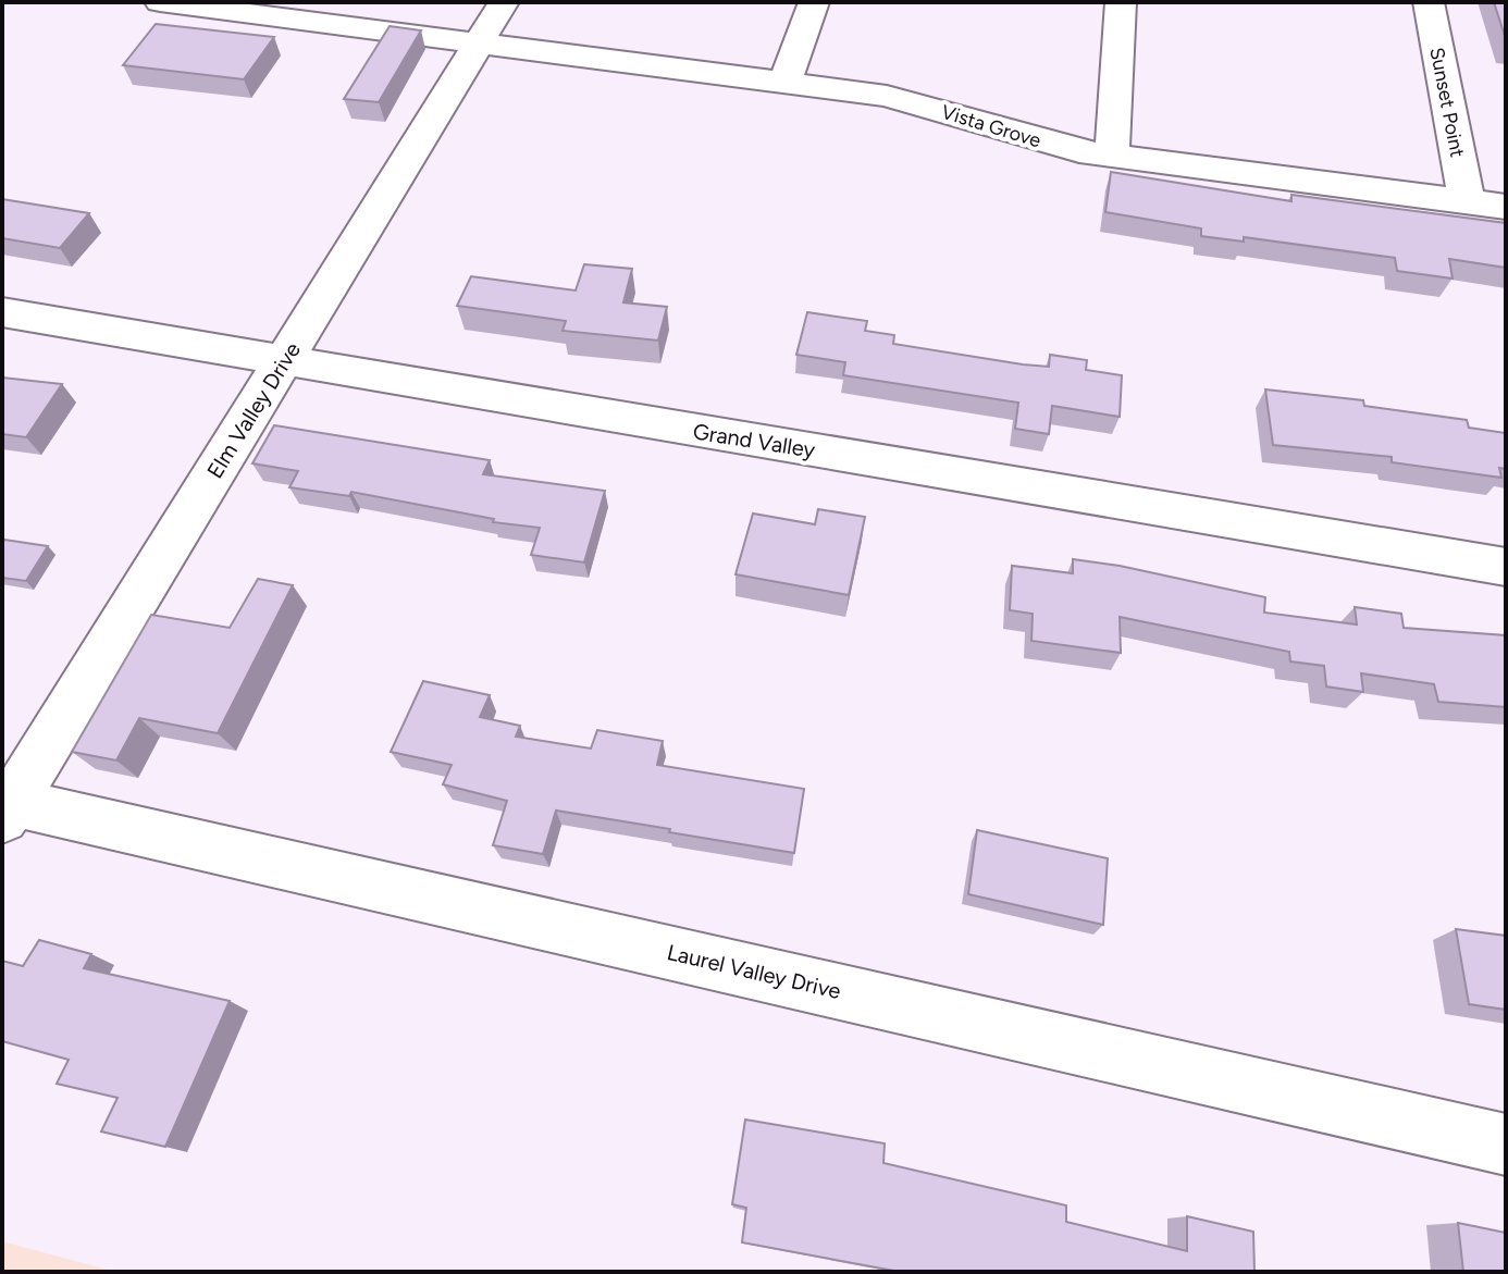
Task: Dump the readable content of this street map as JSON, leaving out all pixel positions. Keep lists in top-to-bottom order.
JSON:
{
  "streets": {
    "street": [
      "Sunset Point",
      "Vista Grove",
      "Elm Valley Drive",
      "Grand Valley",
      "Laurel Valley Drive"
    ]
  },
  "crossings": [
    ["Sunset Point", "Vista Grove"],
    ["Vista Grove", "Elm Valley Drive"],
    ["Elm Valley Drive", "Grand Valley"],
    ["Elm Valley Drive", "Laurel Valley Drive"]
  ]
}
